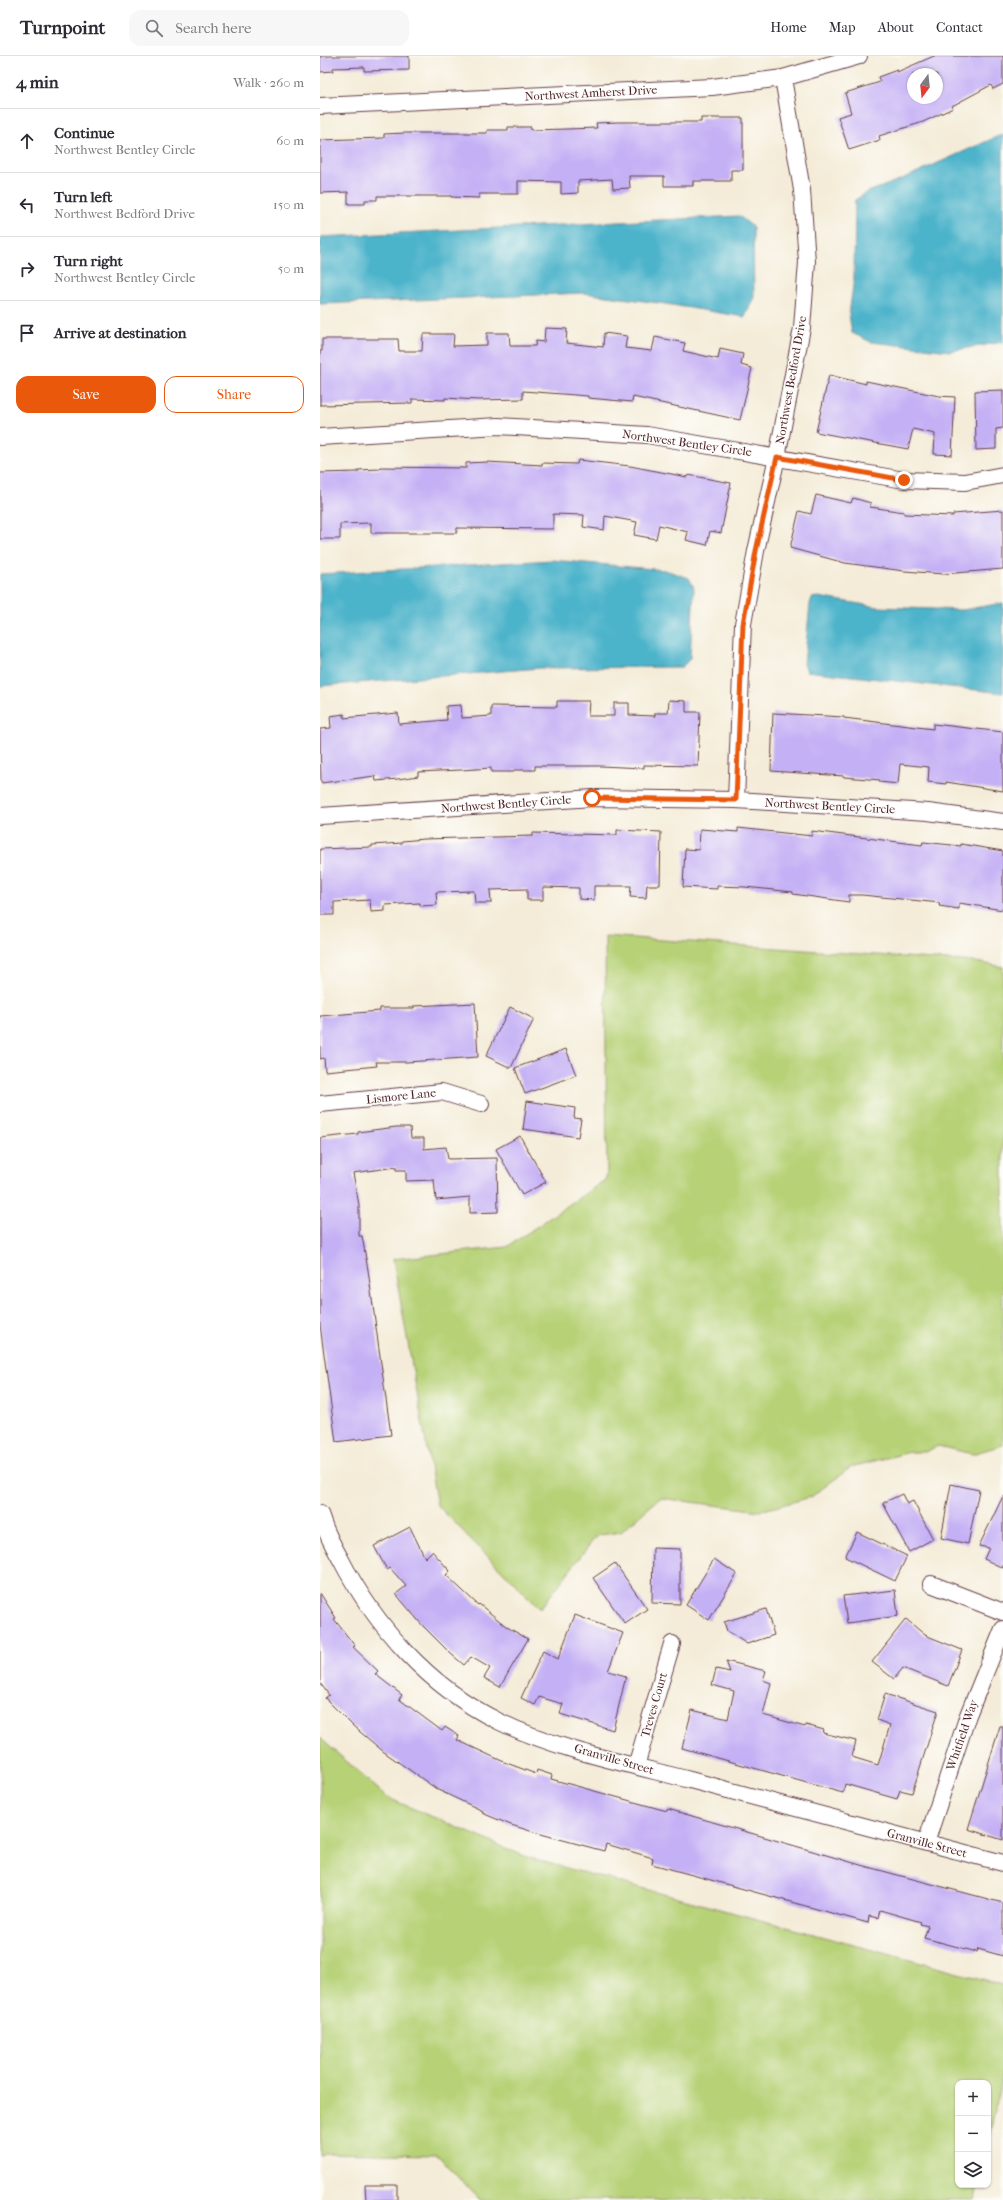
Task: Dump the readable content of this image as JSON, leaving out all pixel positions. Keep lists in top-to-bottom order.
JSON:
{
  "streets": {
    "street": [
      "Northwest Amherst Drive",
      "Northwest Bedford Drive",
      "Northwest Bentley Circle",
      "Lismore Lane",
      "Treves Court",
      "Whitfield Way",
      "Granville Street"
    ]
  },
  "crossings": [
    ["Northwest Amherst Drive", "Northwest Bedford Drive"],
    ["Northwest Bedford Drive", "Northwest Bentley Circle"],
    ["Treves Court", "Granville Street"],
    ["Whitfield Way", "Granville Street"]
  ],
  "north": "bottom",
  "page": {
    "header": "Turnpoint",
    "search": "Search here",
    "nav": [
      "Home",
      "Map",
      "About",
      "Contact"
    ],
    "heading": ["4 min", "Walk · 260 m"],
    "list": [
      ["Continue", "Northwest Bentley Circle", "60 m"],
      ["Turn left", "Northwest Bedford Drive", "150 m"],
      ["Turn right", "Northwest Bentley Circle", "50 m"],
      "Arrive at destination"
    ],
    "buttons": ["Save", "Share"],
    "map_buttons": ["+", "−"]
  }
}
